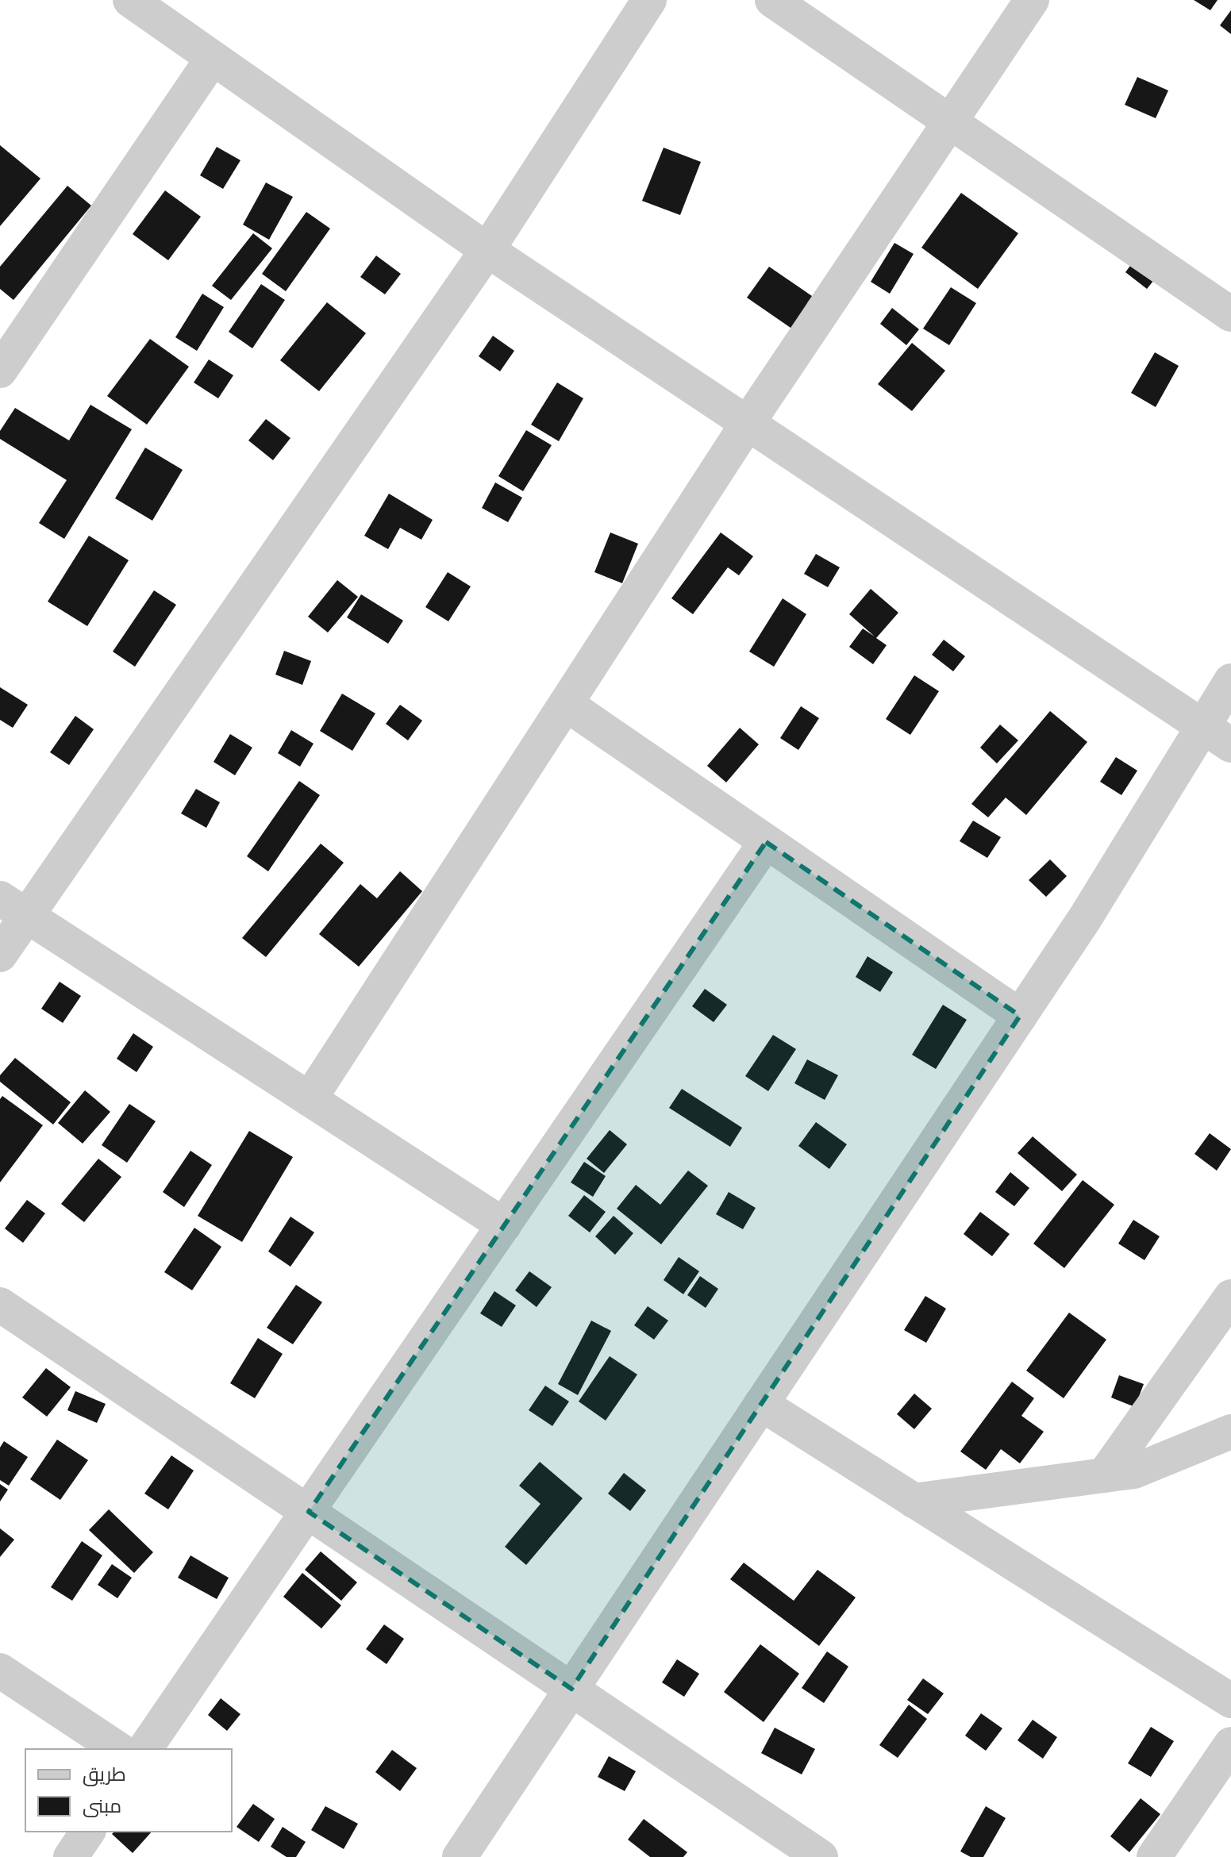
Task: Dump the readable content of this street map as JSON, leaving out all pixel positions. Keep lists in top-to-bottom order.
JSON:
{
  "legend": ["طريق", "مبنى"]
}
